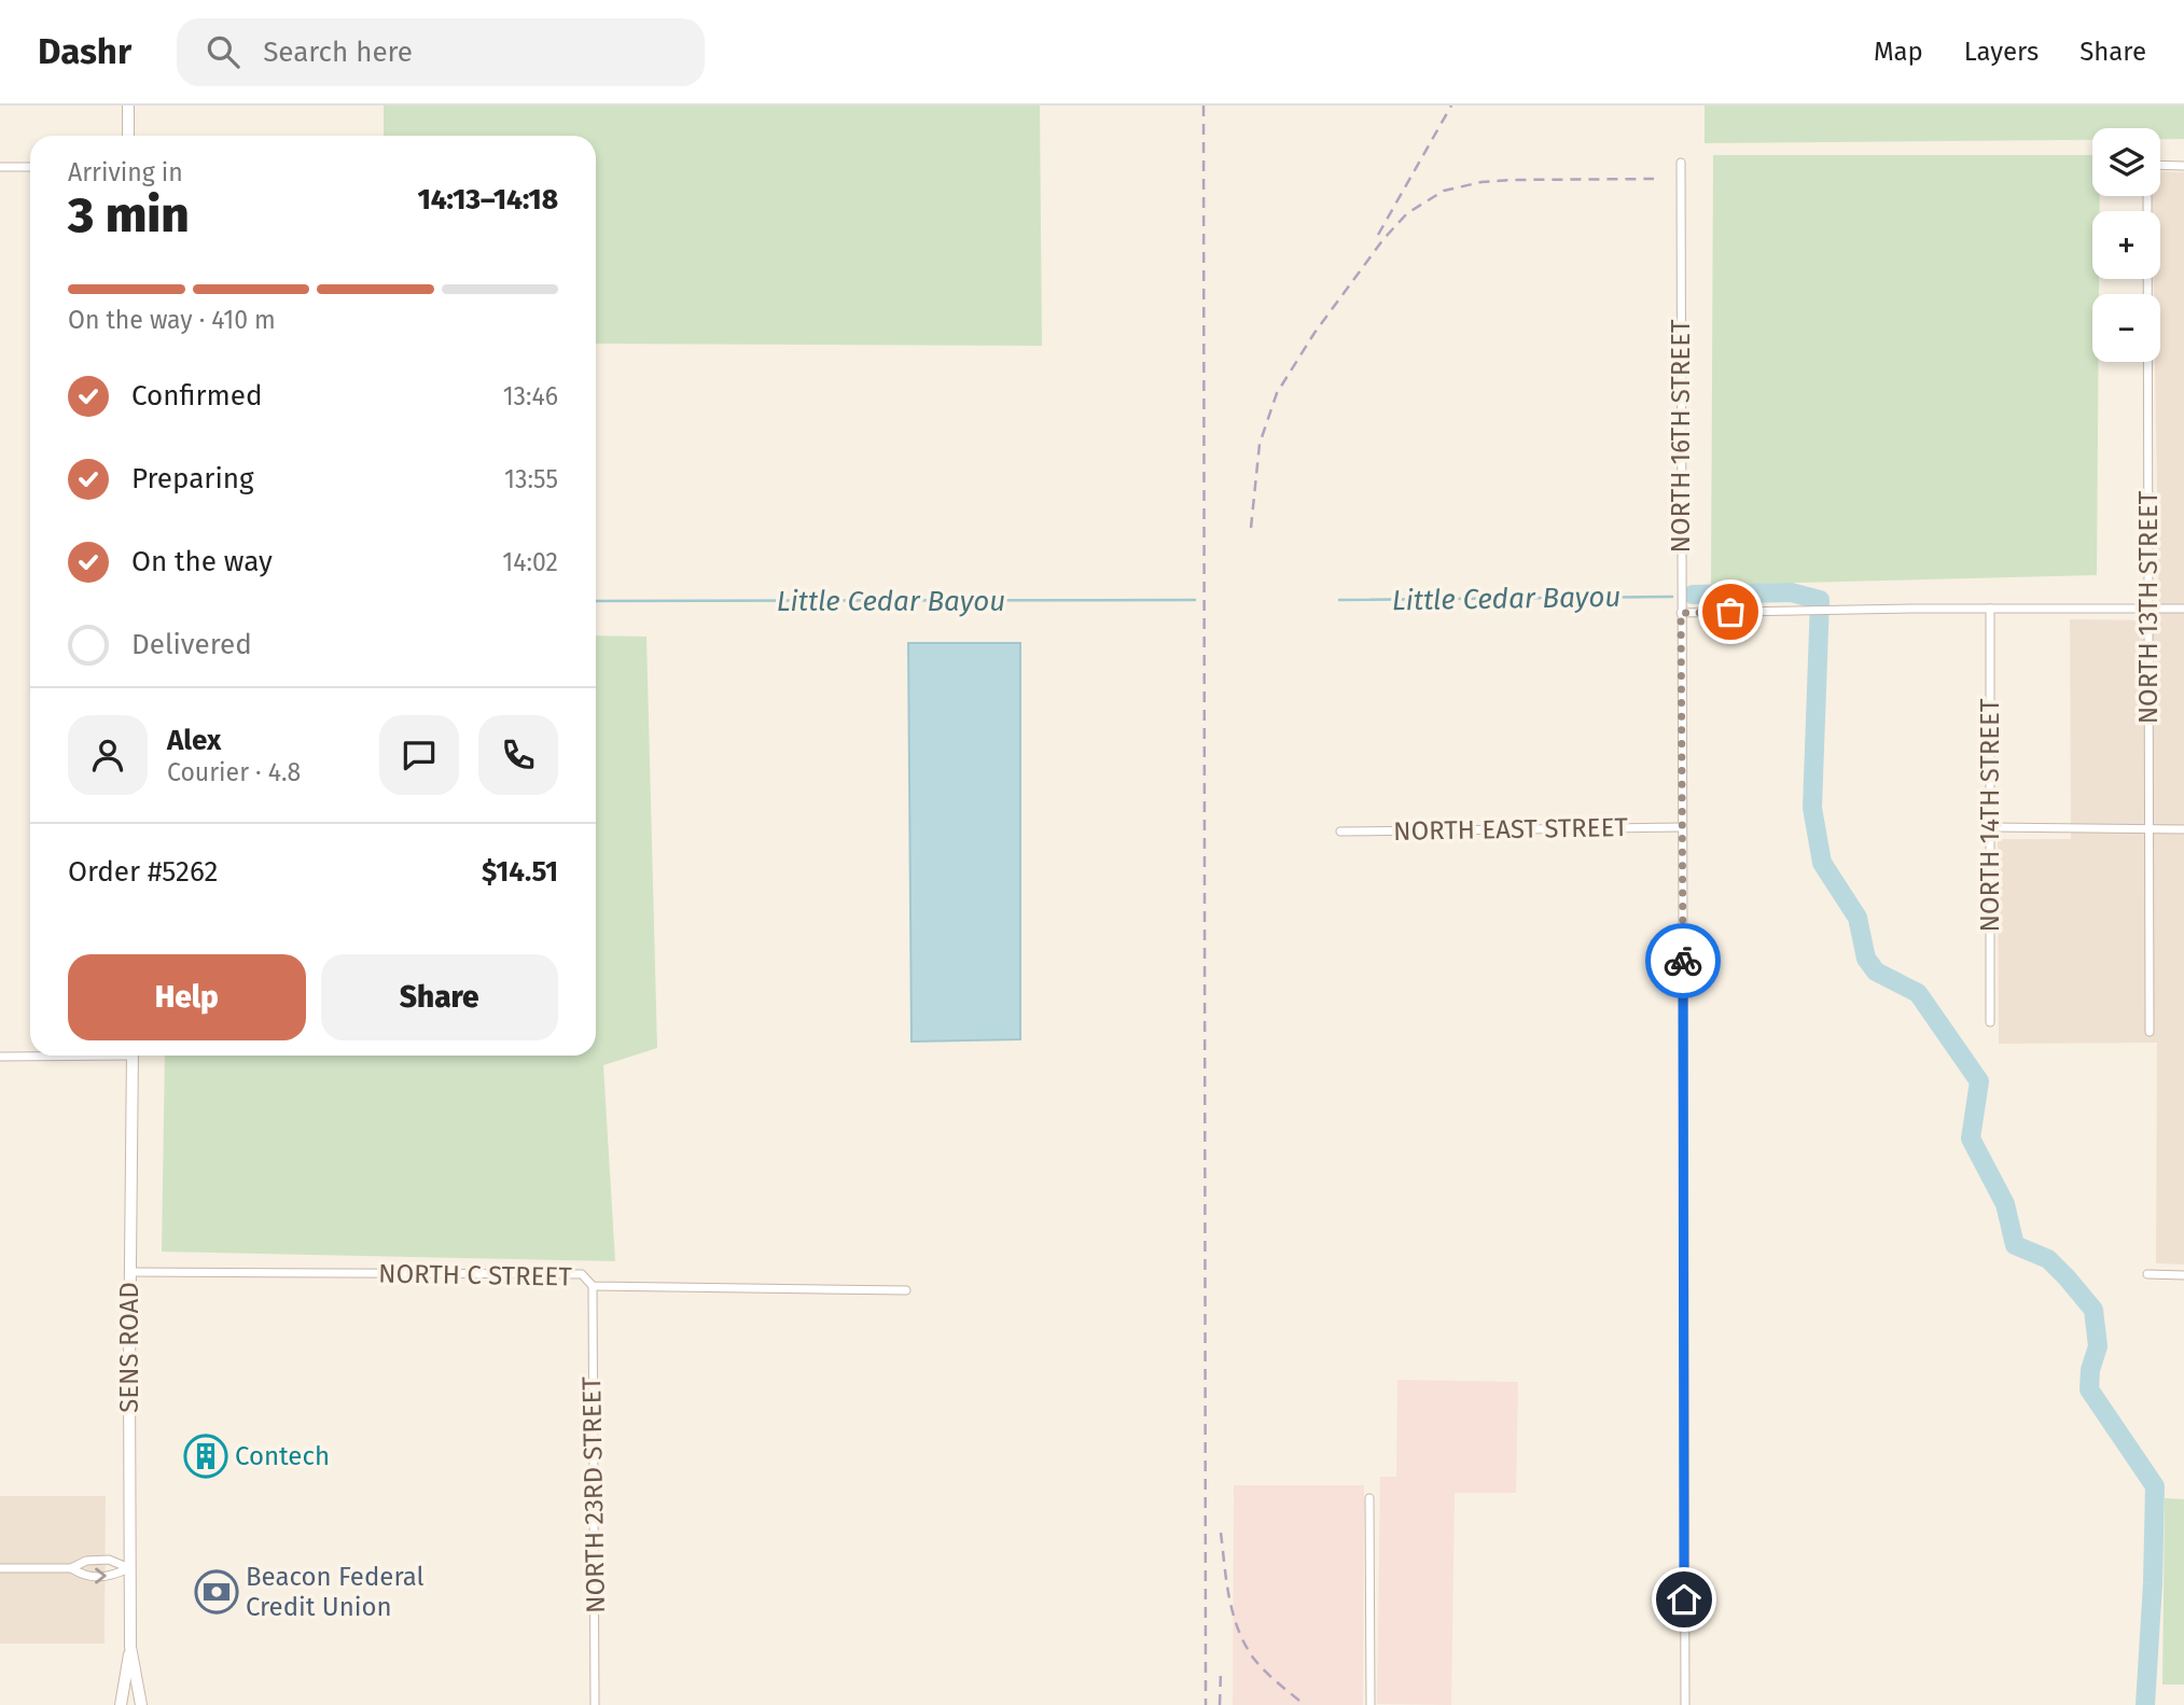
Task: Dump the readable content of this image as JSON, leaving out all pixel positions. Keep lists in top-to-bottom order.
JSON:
{
  "streets": {
    "main road": ["SENS ROAD"],
    "street": [
      "NORTH 16TH STREET",
      "NORTH 13TH STREET",
      "NORTH 14TH STREET",
      "NORTH EAST STREET",
      "NORTH C STREET",
      "NORTH 23RD STREET"
    ]
  },
  "crossings": [
    ["NORTH 16TH STREET", "NORTH EAST STREET"],
    ["NORTH C STREET", "SENS ROAD"],
    ["NORTH C STREET", "NORTH 23RD STREET"]
  ],
  "water": ["Little Cedar Bayou"],
  "places": {
    "building": ["Contech"],
    "bank": ["Beacon Federal Credit Union"]
  },
  "page": {
    "header": "Dashr",
    "search": "Search here",
    "nav": ["Map", "Layers", "Share"],
    "map_buttons": ["+", "−"],
    "heading": ["3 min", "Arriving in", "14:13–14:18"],
    "panel": [
      "Alex",
      "Courier · 4.8",
      "Order #5262",
      "$14.51"
    ],
    "bar": "On the way · 410 m",
    "list": [
      ["Confirmed", "13:46"],
      ["Preparing", "13:55"],
      ["On the way", "14:02"],
      "Delivered"
    ],
    "buttons": ["Help", "Share"]
  }
}
